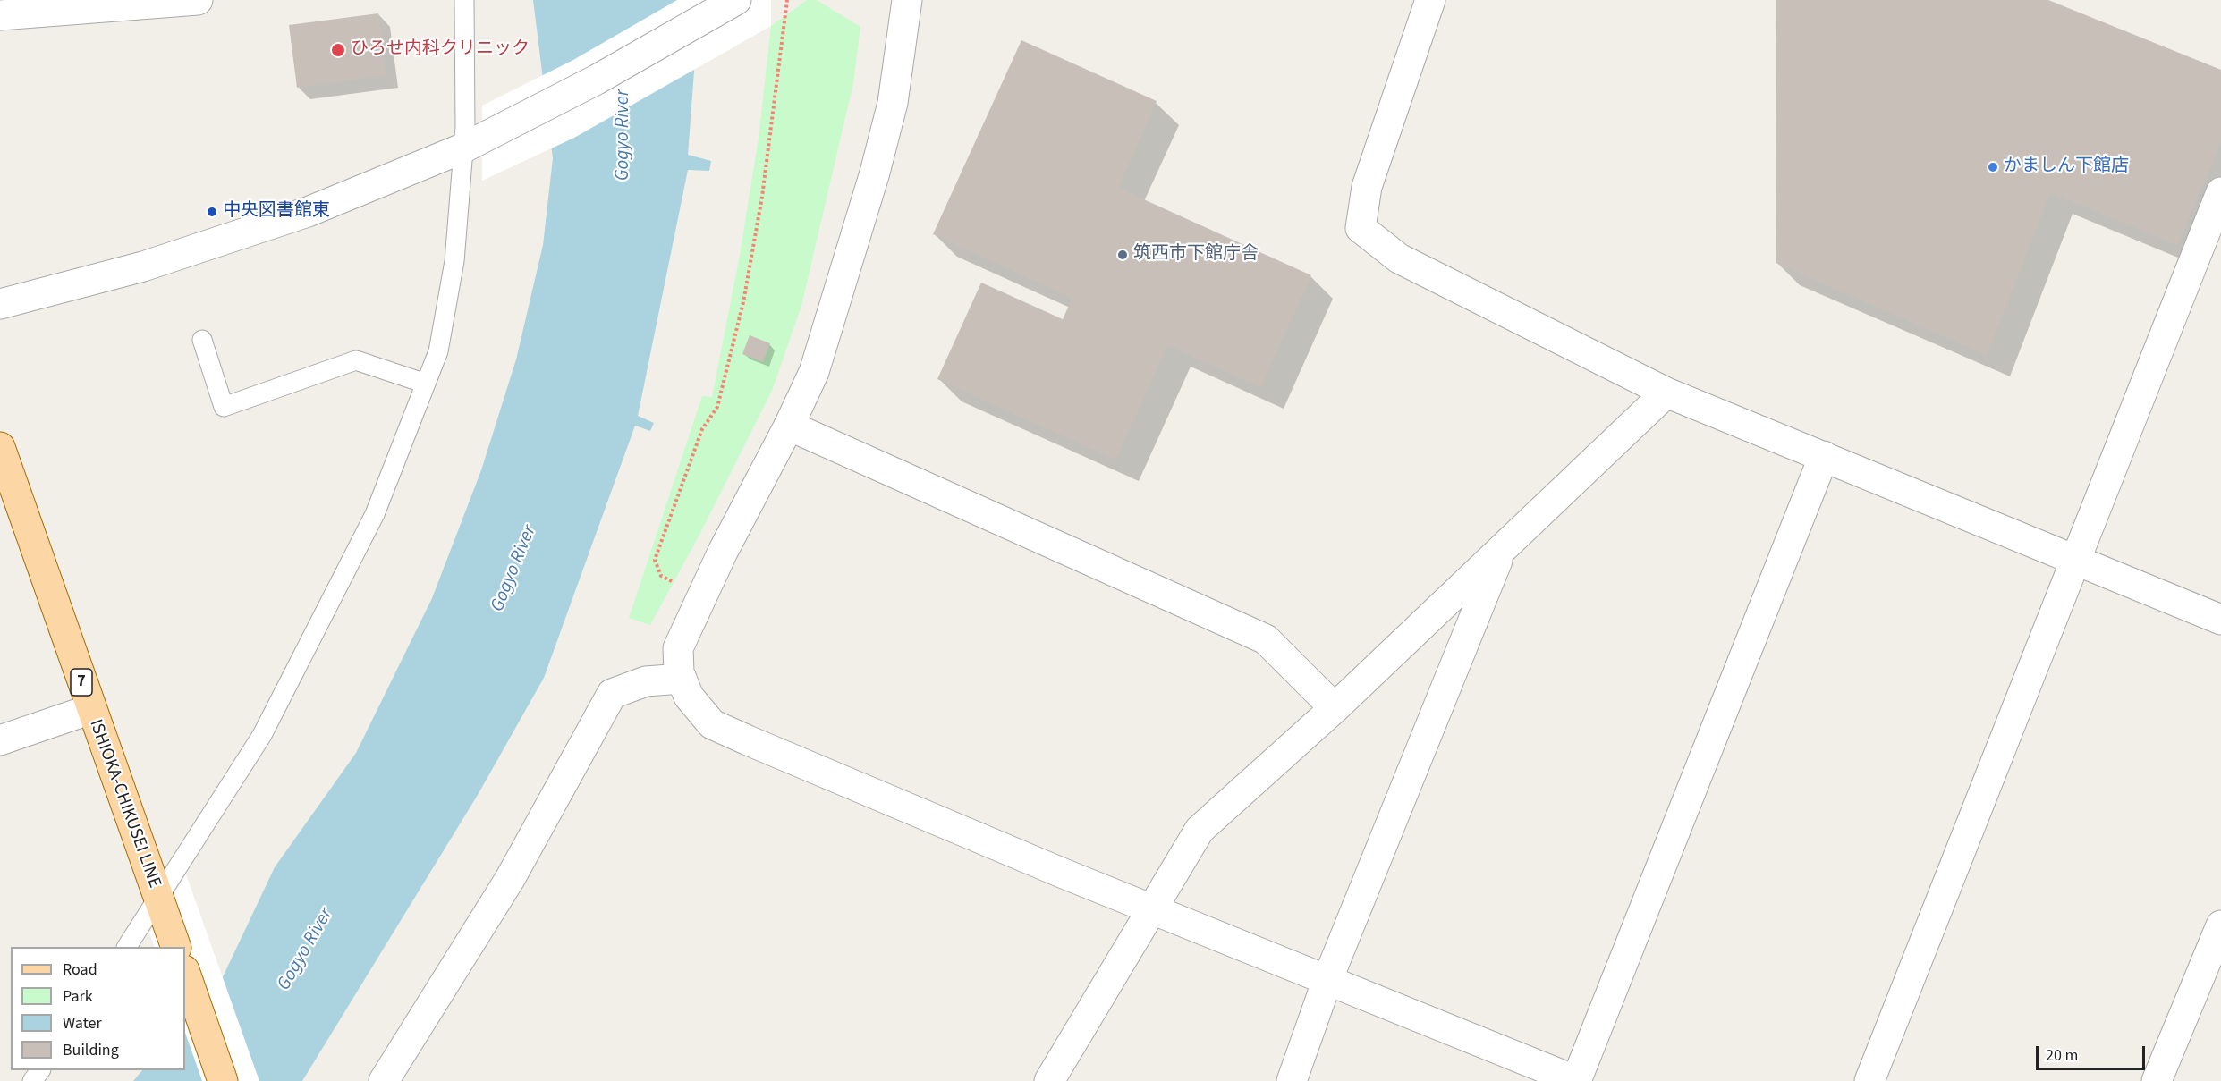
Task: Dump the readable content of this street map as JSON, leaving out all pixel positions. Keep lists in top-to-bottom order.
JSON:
{
  "streets": {
    "main road": ["7", "ISHIOKA-CHIKUSEI LINE"]
  },
  "water": ["Gogyo River"],
  "places": [
    "ひろせ内科クリニック",
    "かましん下館店",
    "中央図書館東",
    "筑西市下館庁舎"
  ],
  "legend": [
    "Road",
    "Park",
    "Water",
    "Building"
  ],
  "scale_bar": "20 m"
}
